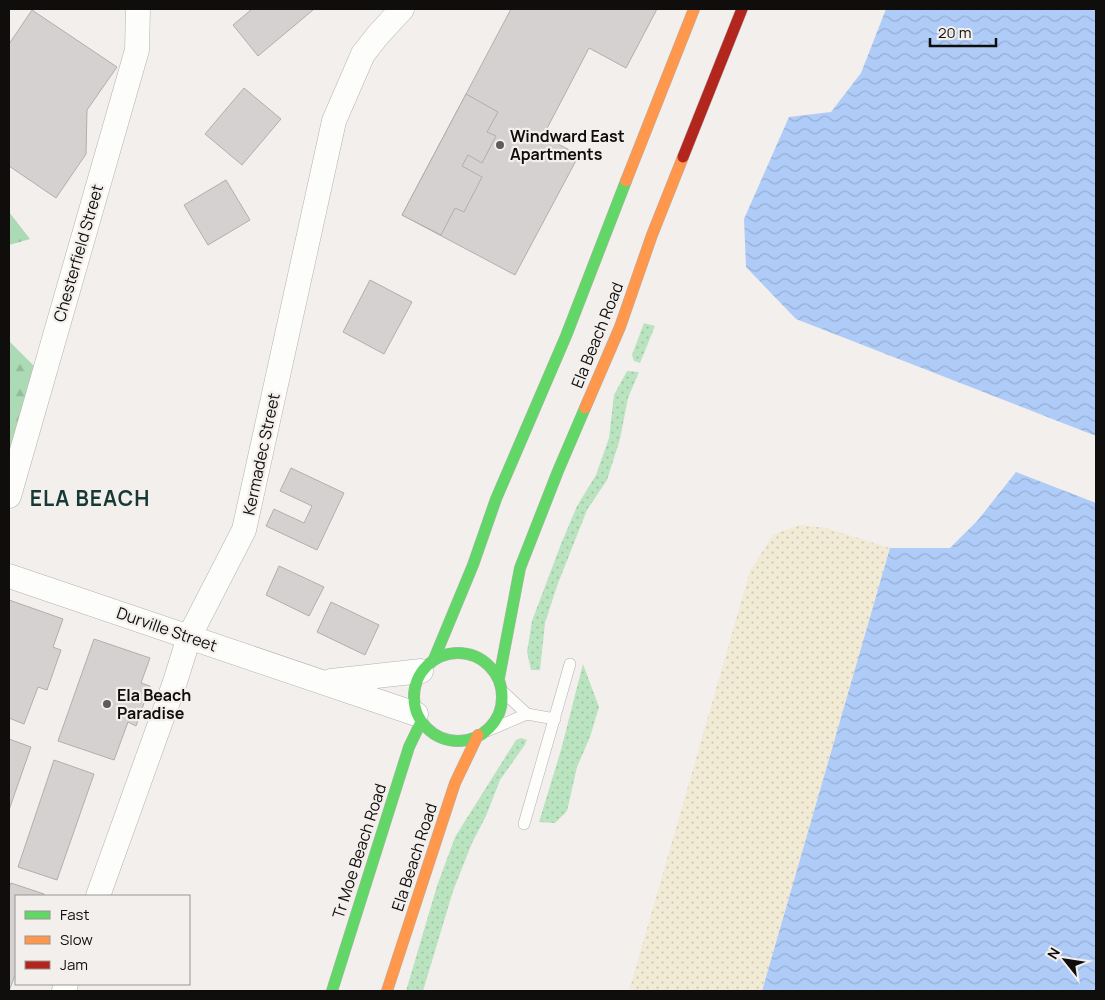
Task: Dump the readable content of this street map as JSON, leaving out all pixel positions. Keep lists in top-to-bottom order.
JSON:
{
  "streets": {
    "highway": ["Ela Beach Road", "Tr Moe Beach Road"],
    "street": ["Chesterfield Street", "Kermadec Street", "Durville Street"]
  },
  "crossings": [
    ["Ela Beach Road", "Durville Street"],
    ["Ela Beach Road", "Tr Moe Beach Road"],
    ["Kermadec Street", "Durville Street"],
    ["Durville Street", "Tr Moe Beach Road"]
  ],
  "districts": ["ELA BEACH"],
  "places": ["Windward East Apartments", "Ela Beach Paradise"],
  "legend": ["Fast", "Slow", "Jam"],
  "scale_bar": "20 m",
  "north": "top left"
}
